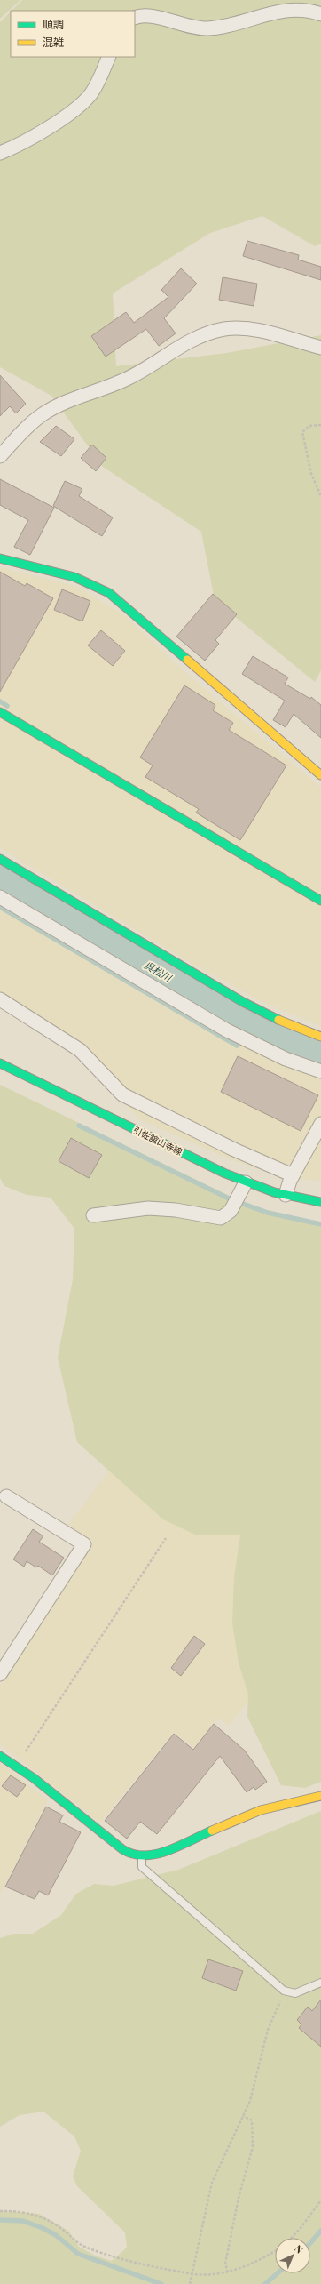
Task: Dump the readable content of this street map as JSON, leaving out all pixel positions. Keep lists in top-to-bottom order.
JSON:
{
  "streets": {
    "street": ["引佐舘山寺線"]
  },
  "water": ["呉松川"],
  "legend": ["順調", "混雑"],
  "north": "top right"
}
